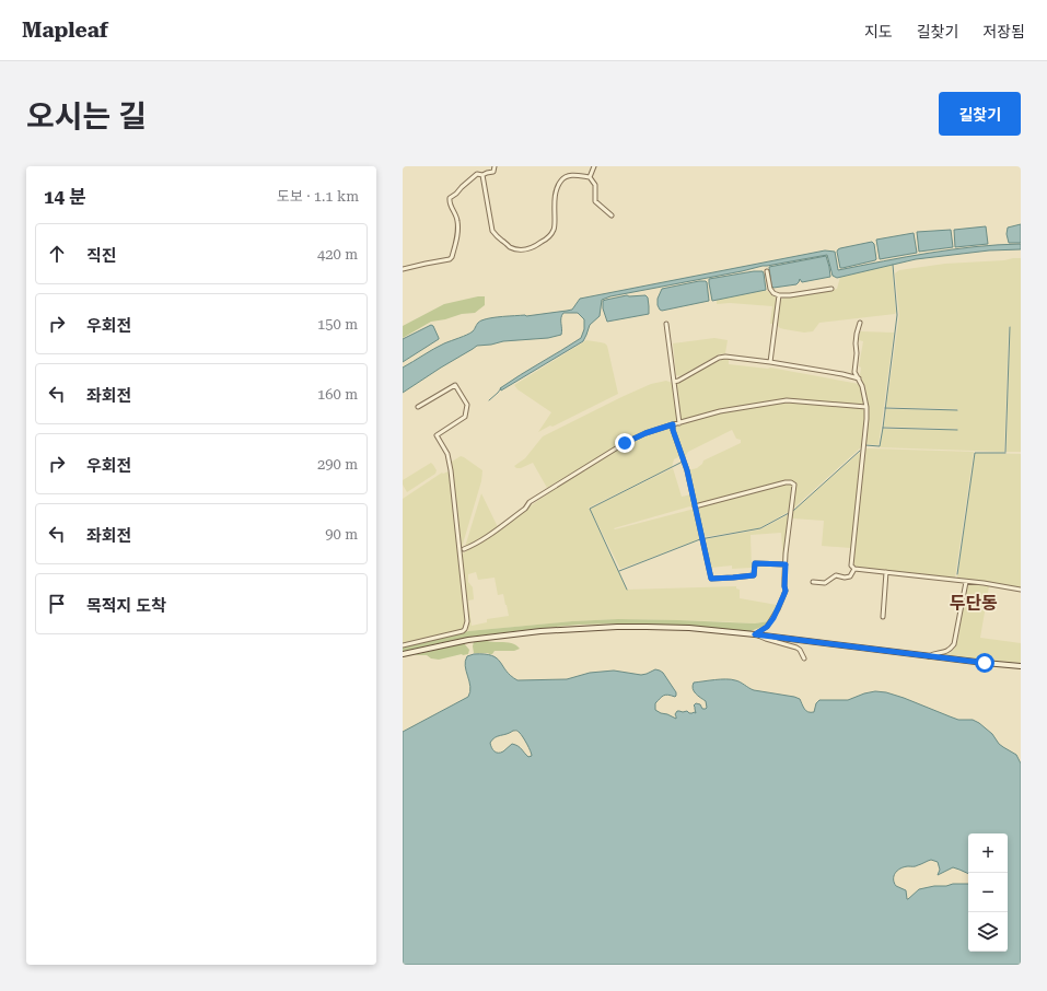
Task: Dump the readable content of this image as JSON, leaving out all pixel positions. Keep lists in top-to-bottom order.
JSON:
{
  "districts": ["두단동"],
  "page": {
    "header": "Mapleaf",
    "nav": ["지도", "길찾기", "저장됨"],
    "title": "오시는 길",
    "buttons": "길찾기",
    "heading": ["14 분", "도보 · 1.1 km"],
    "list": [
      ["직진", "420 m"],
      ["우회전", "150 m"],
      ["좌회전", "160 m"],
      ["우회전", "290 m"],
      ["좌회전", "90 m"],
      "목적지 도착"
    ],
    "map_buttons": ["+", "−"]
  }
}
